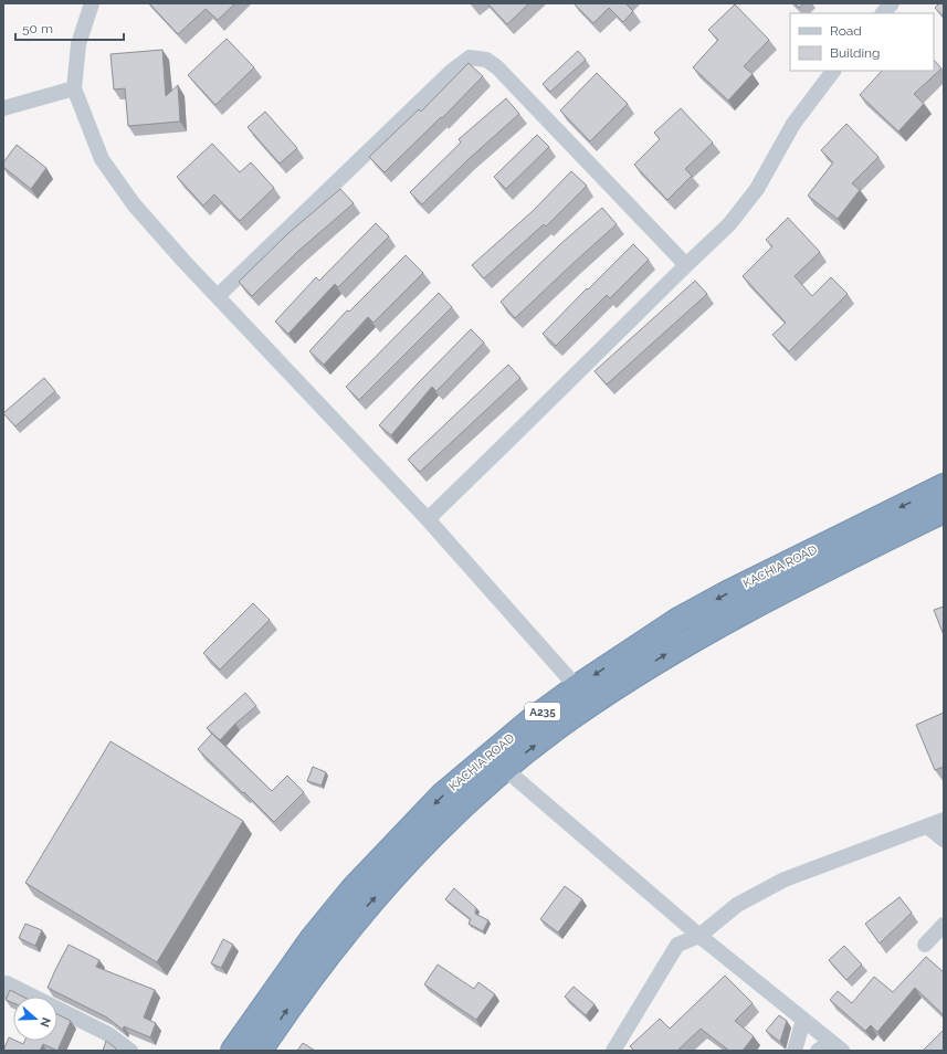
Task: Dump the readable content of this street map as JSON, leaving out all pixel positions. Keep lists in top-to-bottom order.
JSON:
{
  "streets": {
    "highway": ["KACHIA ROAD", "A235"]
  },
  "legend": ["Road", "Building"],
  "scale_bar": "50 m",
  "north": "right"
}
